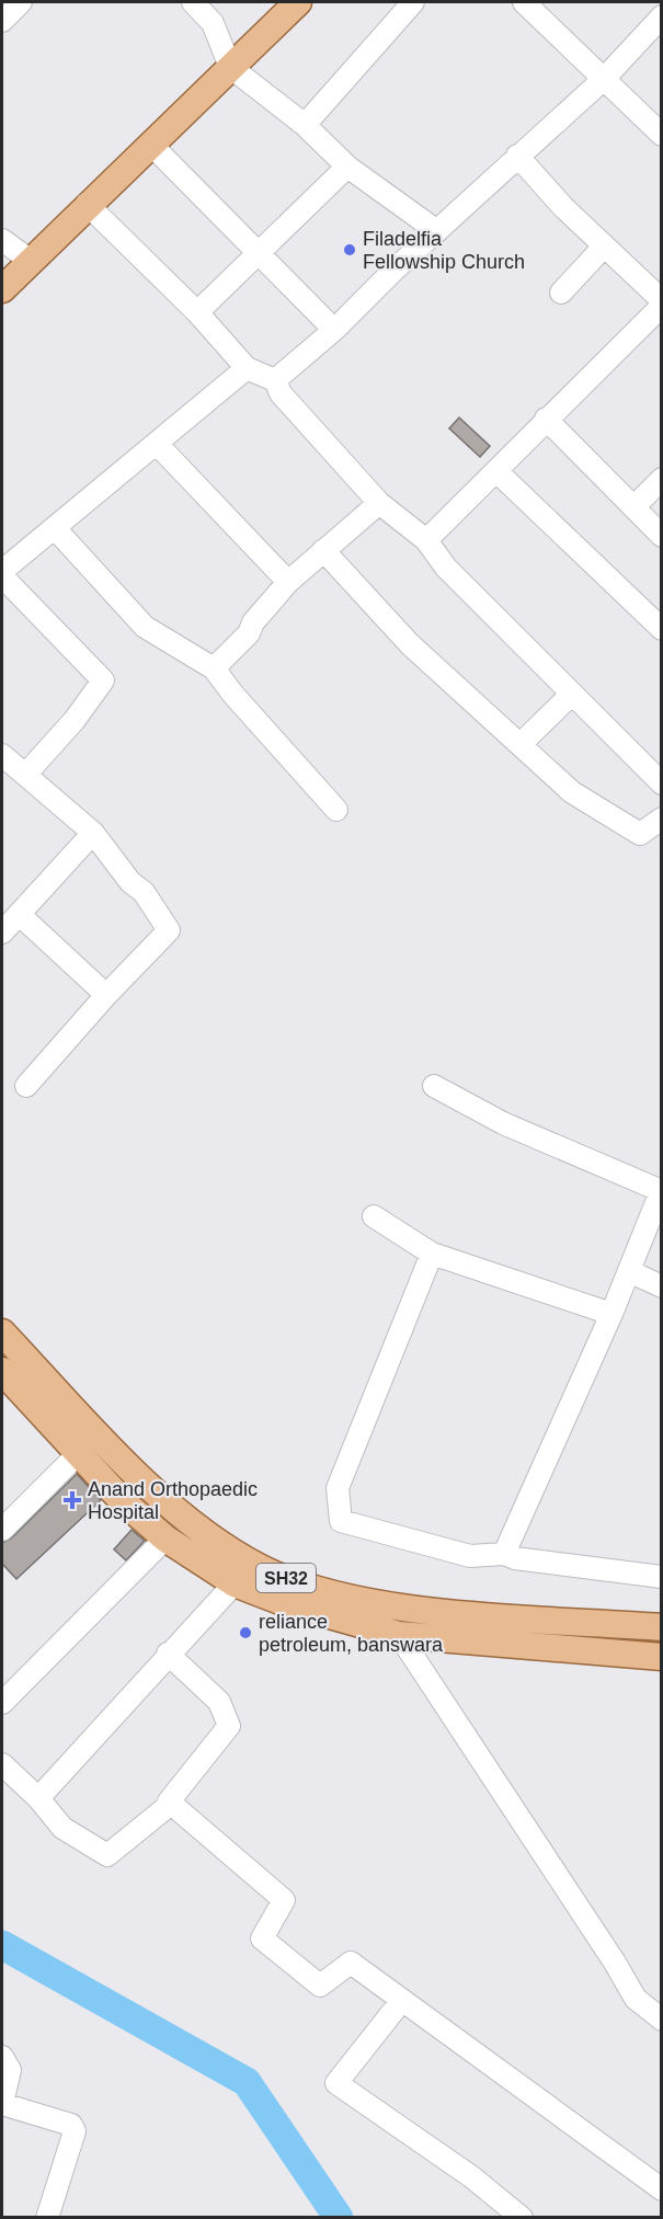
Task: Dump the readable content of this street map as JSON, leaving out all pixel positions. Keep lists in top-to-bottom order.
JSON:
{
  "streets": {
    "main road": ["SH32"]
  },
  "places": {
    "other": ["Filadelfia Fellowship Church", "reliance petroleum, banswara"],
    "health": ["Anand Orthopaedic Hospital"]
  }
}
